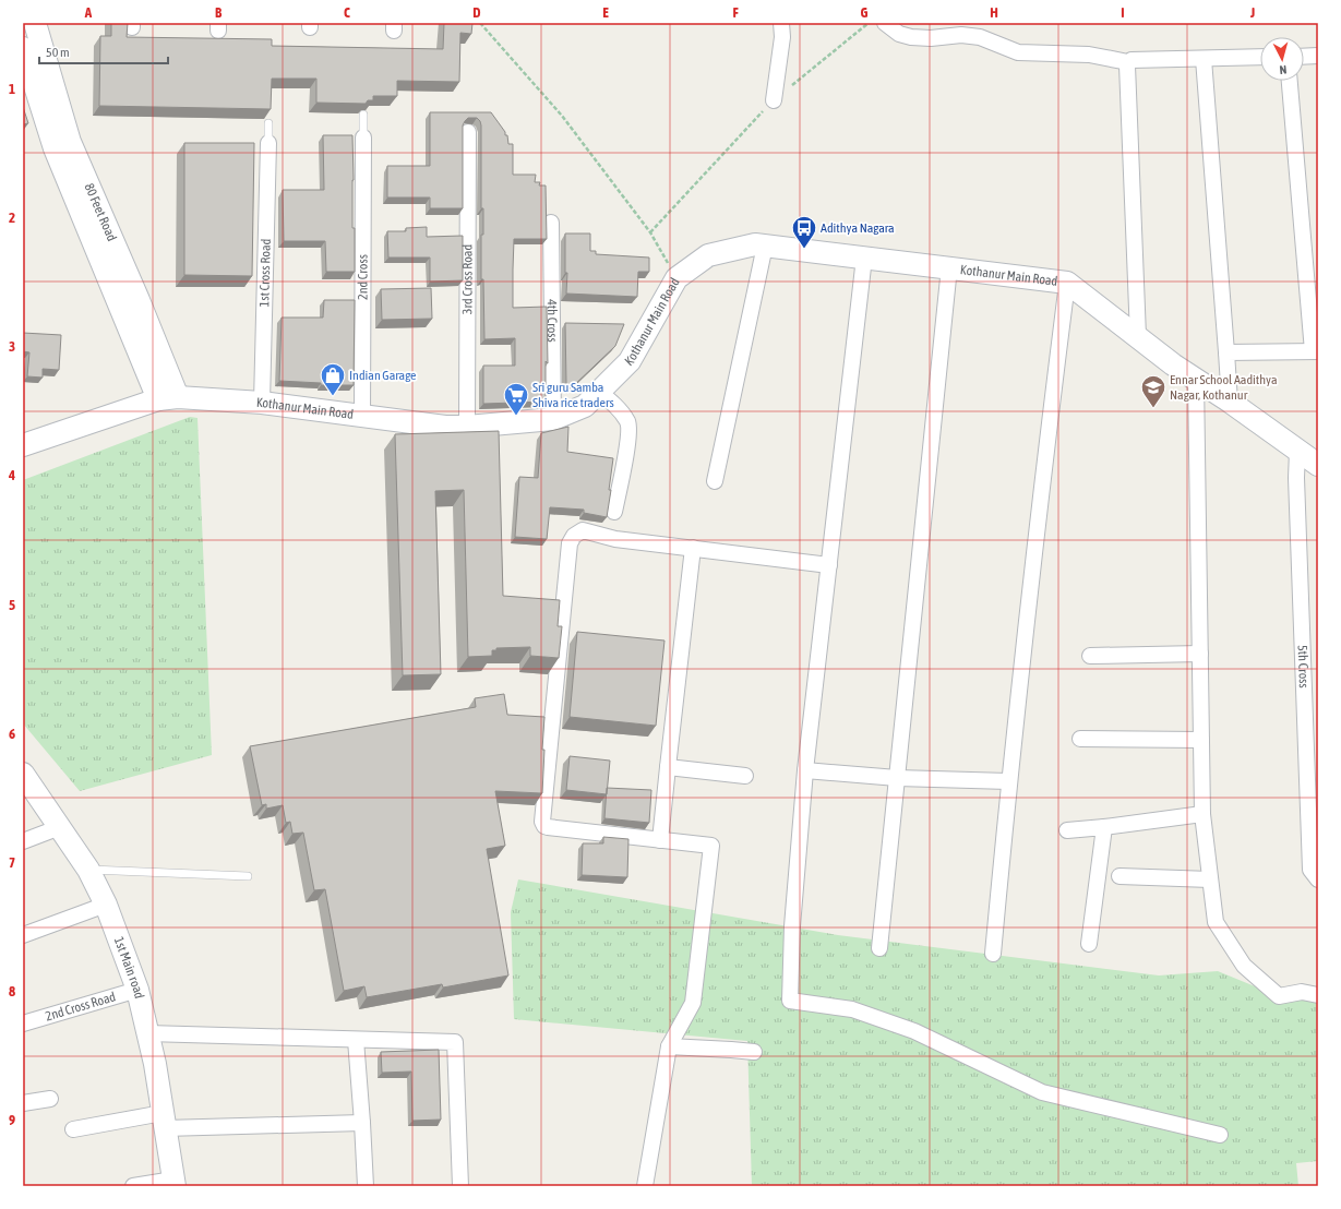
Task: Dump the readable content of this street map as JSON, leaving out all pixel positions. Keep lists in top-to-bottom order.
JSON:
{
  "streets": {
    "street": [
      "80 Feet Road",
      "1st Cross Road",
      "Kothanur Main Road",
      "2nd Cross",
      "3rd Cross Road",
      "4th Cross",
      "5th Cross",
      "1st Main road",
      "2nd Cross Road"
    ]
  },
  "crossings": [
    ["80 Feet Road", "Kothanur Main Road"],
    ["1st Cross Road", "Kothanur Main Road"],
    ["Kothanur Main Road", "2nd Cross"],
    ["Kothanur Main Road", "3rd Cross Road"],
    ["Kothanur Main Road", "4th Cross"],
    ["Kothanur Main Road", "5th Cross"],
    ["1st Main road", "2nd Cross Road"]
  ],
  "places": {
    "bus stop": ["Adithya Nagara"],
    "shop": ["Indian Garage"],
    "school or university": ["Ennar School Aadithya Nagar, Kothanur"],
    "supermarket": ["Sri guru Samba Shiva rice traders"]
  },
  "scale_bar": "50 m",
  "north": "bottom",
  "grid": {
    "columns": [
      "A",
      "B",
      "C",
      "D",
      "E",
      "F",
      "G",
      "H",
      "I",
      "J"
    ],
    "rows": [
      "1",
      "2",
      "3",
      "4",
      "5",
      "6",
      "7",
      "8",
      "9"
    ]
  }
}
